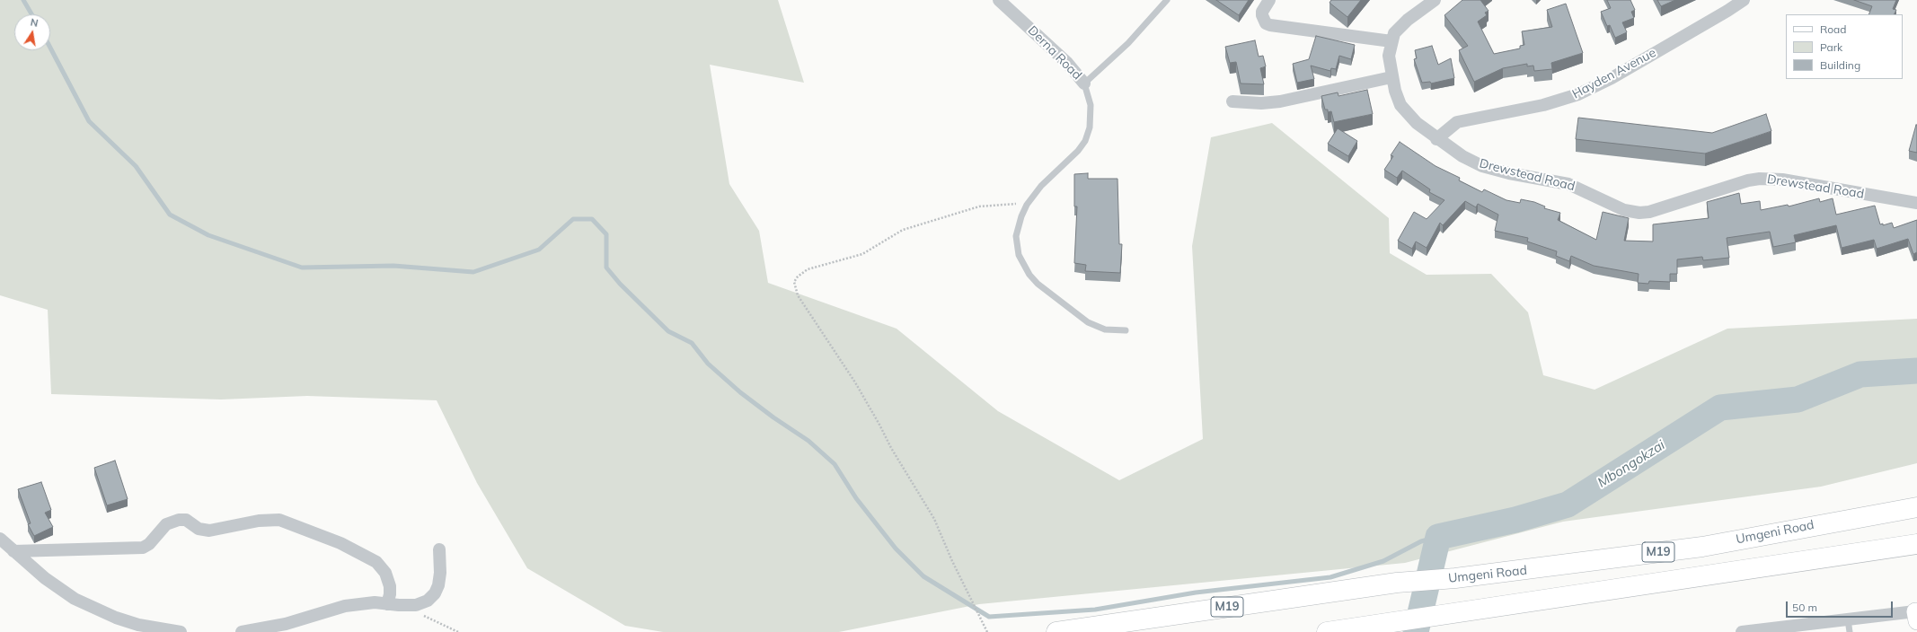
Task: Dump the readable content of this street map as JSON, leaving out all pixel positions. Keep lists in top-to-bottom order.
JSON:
{
  "streets": {
    "highway": ["Umgeni Road", "M19"],
    "street": ["Derna Road", "Hayden Avenue", "Drewstead Road"]
  },
  "crossings": [
    ["Hayden Avenue", "Drewstead Road"]
  ],
  "water": ["Mbongokzai"],
  "legend": ["Road", "Park", "Building"],
  "scale_bar": "50 m",
  "north": "top"
}
